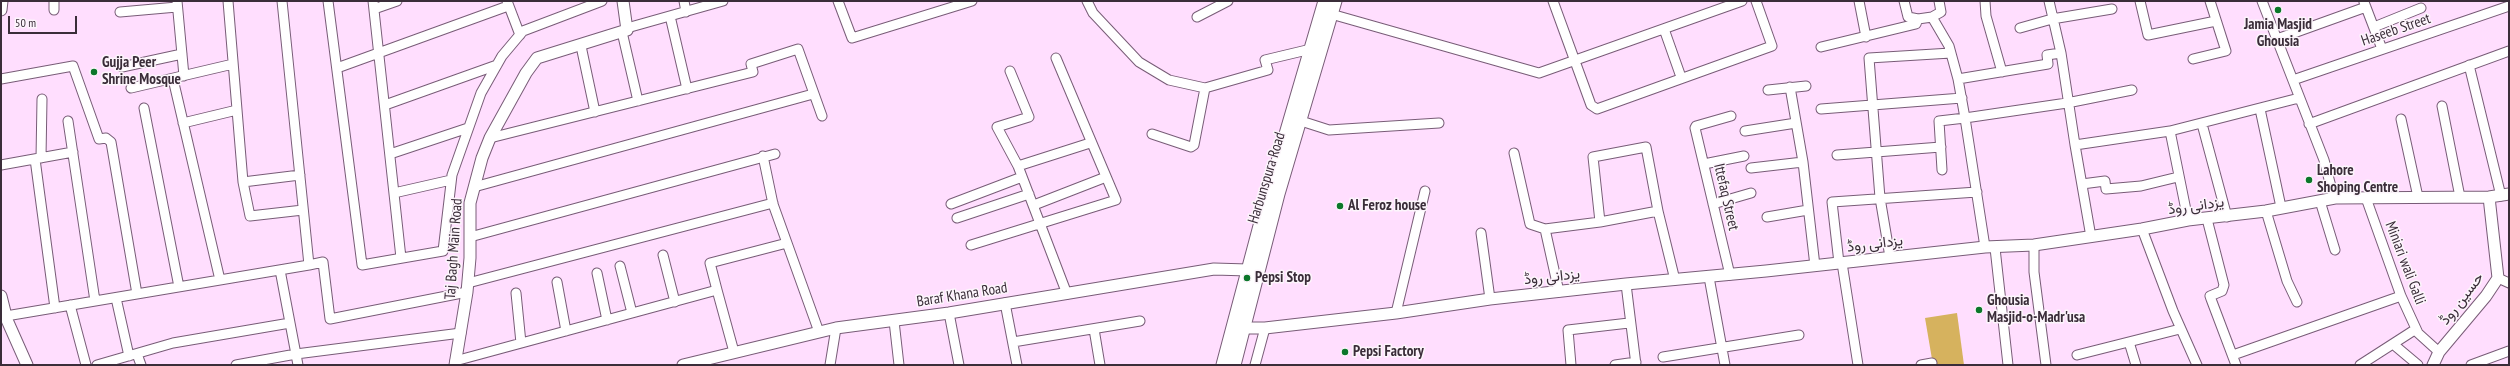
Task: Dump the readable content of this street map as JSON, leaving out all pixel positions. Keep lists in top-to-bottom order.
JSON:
{
  "streets": {
    "main road": ["Harbunspura Road"],
    "street": [
      "Haseeb Street",
      "Ittefaq Street",
      "یزدانی روڈ",
      "Taj Bagh Main Road",
      "Miniari wali Galli",
      "Baraf Khana Road",
      "حسین روڈ"
    ]
  },
  "crossings": [
    ["Harbunspura Road", "یزدانی روڈ"],
    ["Harbunspura Road", "Baraf Khana Road"],
    ["Ittefaq Street", "یزدانی روڈ"],
    ["یزدانی روڈ", "Miniari wali Galli"],
    ["یزدانی روڈ", "حسین روڈ"],
    ["Miniari wali Galli", "حسین روڈ"]
  ],
  "places": [
    "Jamia Masjid Ghousia",
    "Gujja Peer Shrine Mosque",
    "Lahore Shoping Centre",
    "Al Feroz house",
    "Pepsi Stop",
    "Ghousia Masjid-o-Madr'usa",
    "Pepsi Factory"
  ],
  "scale_bar": "50 m"
}
